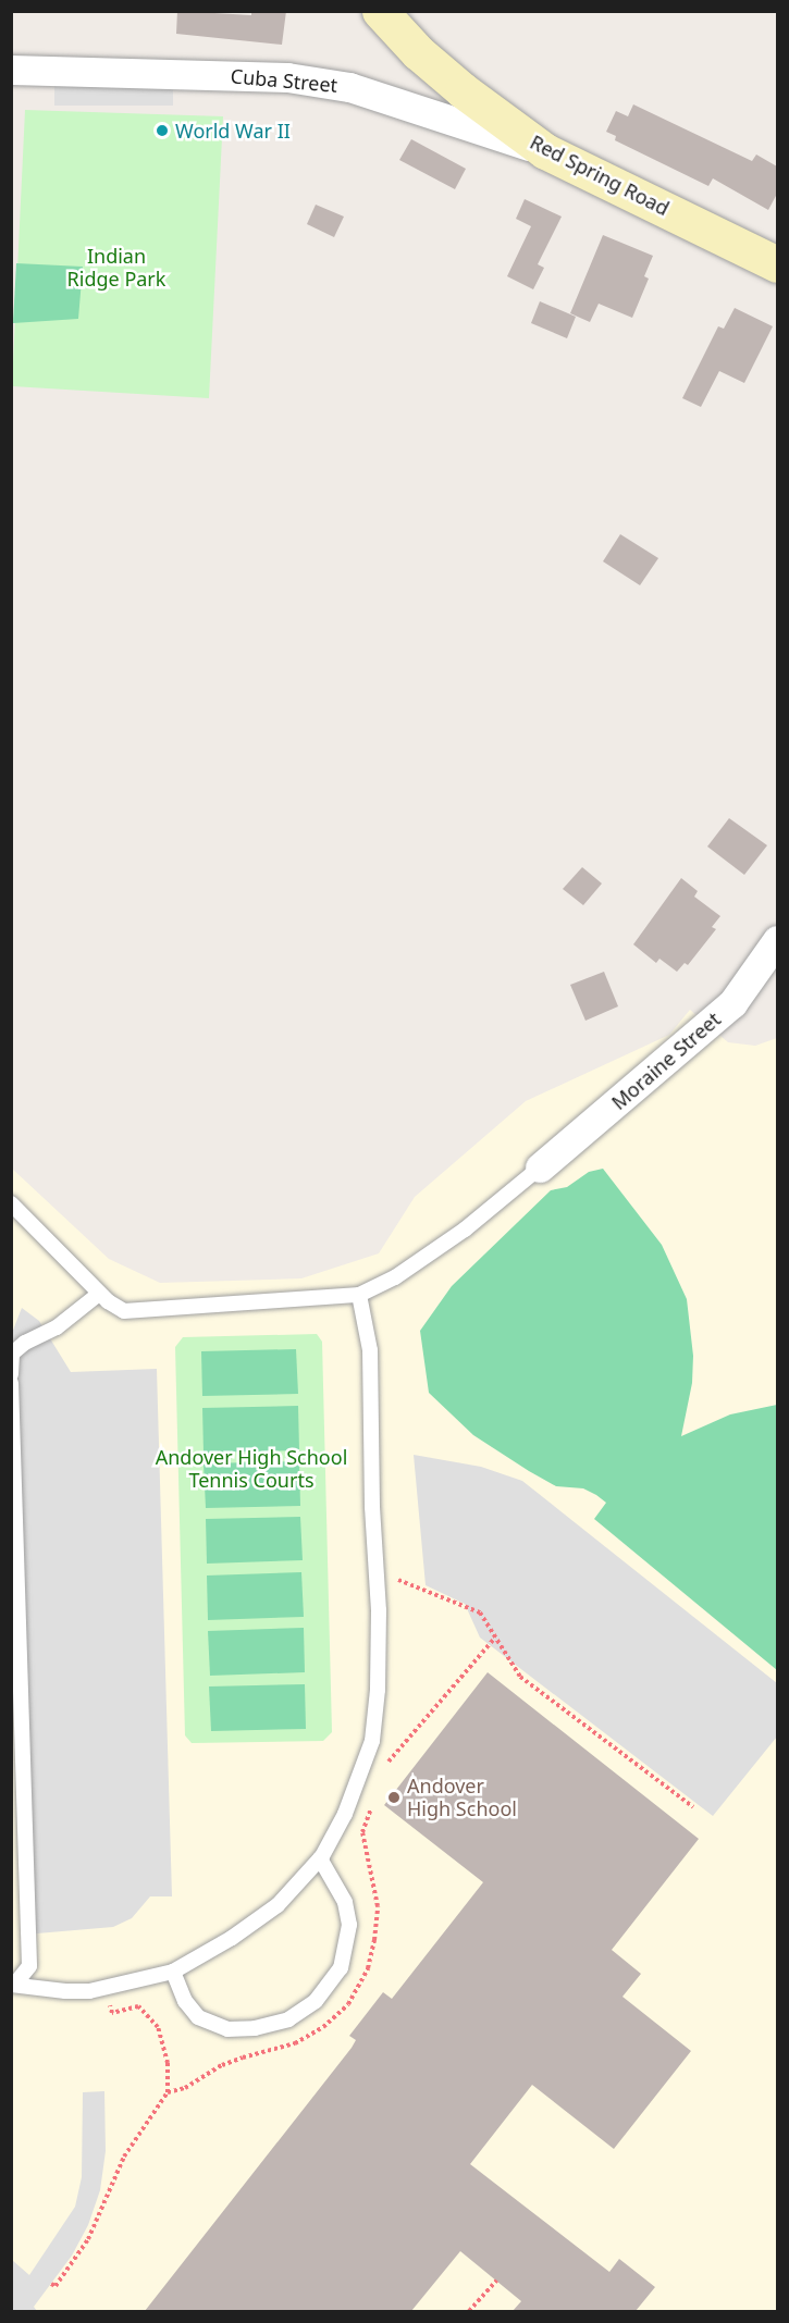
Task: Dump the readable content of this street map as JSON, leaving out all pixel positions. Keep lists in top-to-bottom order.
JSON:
{
  "streets": {
    "main road": ["Red Spring Road"],
    "street": ["Cuba Street", "Moraine Street"]
  },
  "crossings": [
    ["Cuba Street", "Red Spring Road"]
  ],
  "parks": ["Indian Ridge Park", "Andover High School Tennis Courts"],
  "places": ["World War II", "Andover High School"]
}
